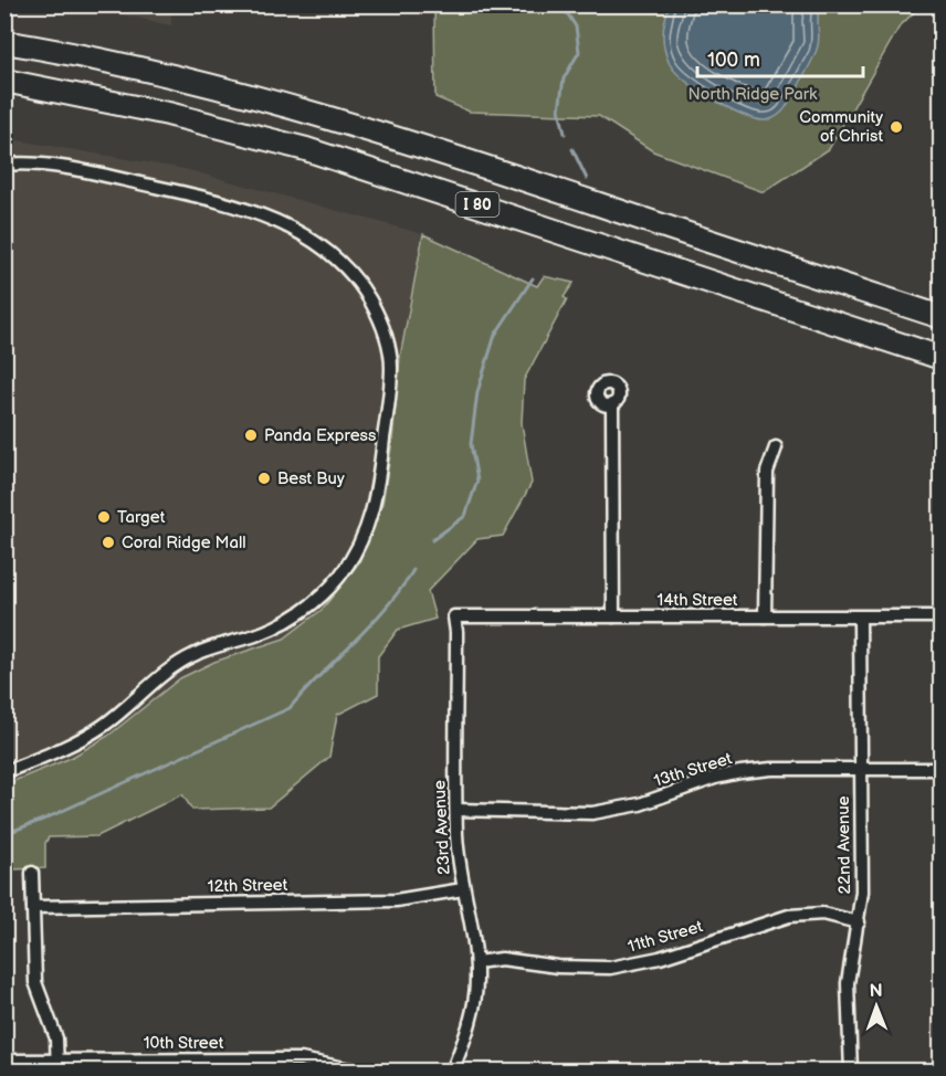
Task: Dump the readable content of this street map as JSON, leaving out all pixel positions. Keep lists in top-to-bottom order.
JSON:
{
  "streets": {
    "highway": ["I 80"],
    "street": [
      "14th Street",
      "13th Street",
      "23rd Avenue",
      "22nd Avenue",
      "12th Street",
      "11th Street",
      "10th Street"
    ]
  },
  "crossings": [
    ["14th Street", "23rd Avenue"],
    ["14th Street", "22nd Avenue"],
    ["13th Street", "23rd Avenue"],
    ["13th Street", "22nd Avenue"],
    ["23rd Avenue", "12th Street"],
    ["23rd Avenue", "11th Street"],
    ["22nd Avenue", "11th Street"]
  ],
  "parks": ["North Ridge Park"],
  "places": [
    "Community of Christ",
    "Panda Express",
    "Best Buy",
    "Target",
    "Coral Ridge Mall"
  ],
  "scale_bar": "100 m",
  "north": "top"
}
